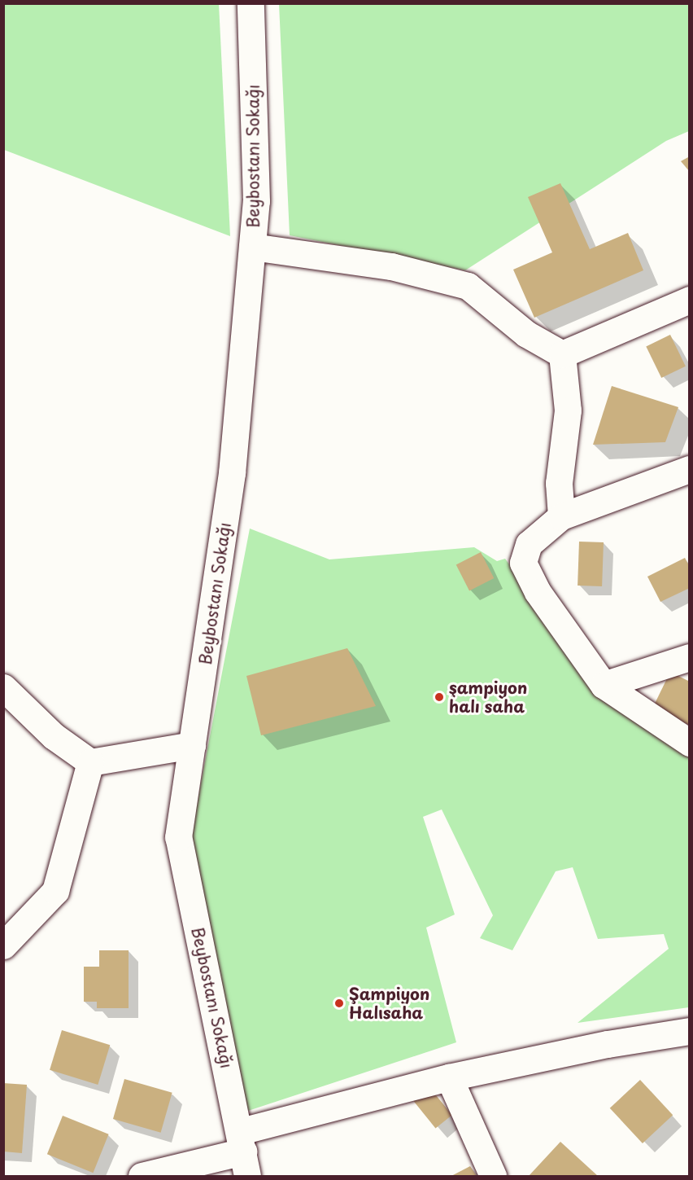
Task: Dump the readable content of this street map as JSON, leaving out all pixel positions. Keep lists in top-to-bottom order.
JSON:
{
  "streets": {
    "street": ["Beybostanı Sokağı"]
  },
  "places": ["şampiyon halı saha", "Şampiyon Halısaha"]
}
